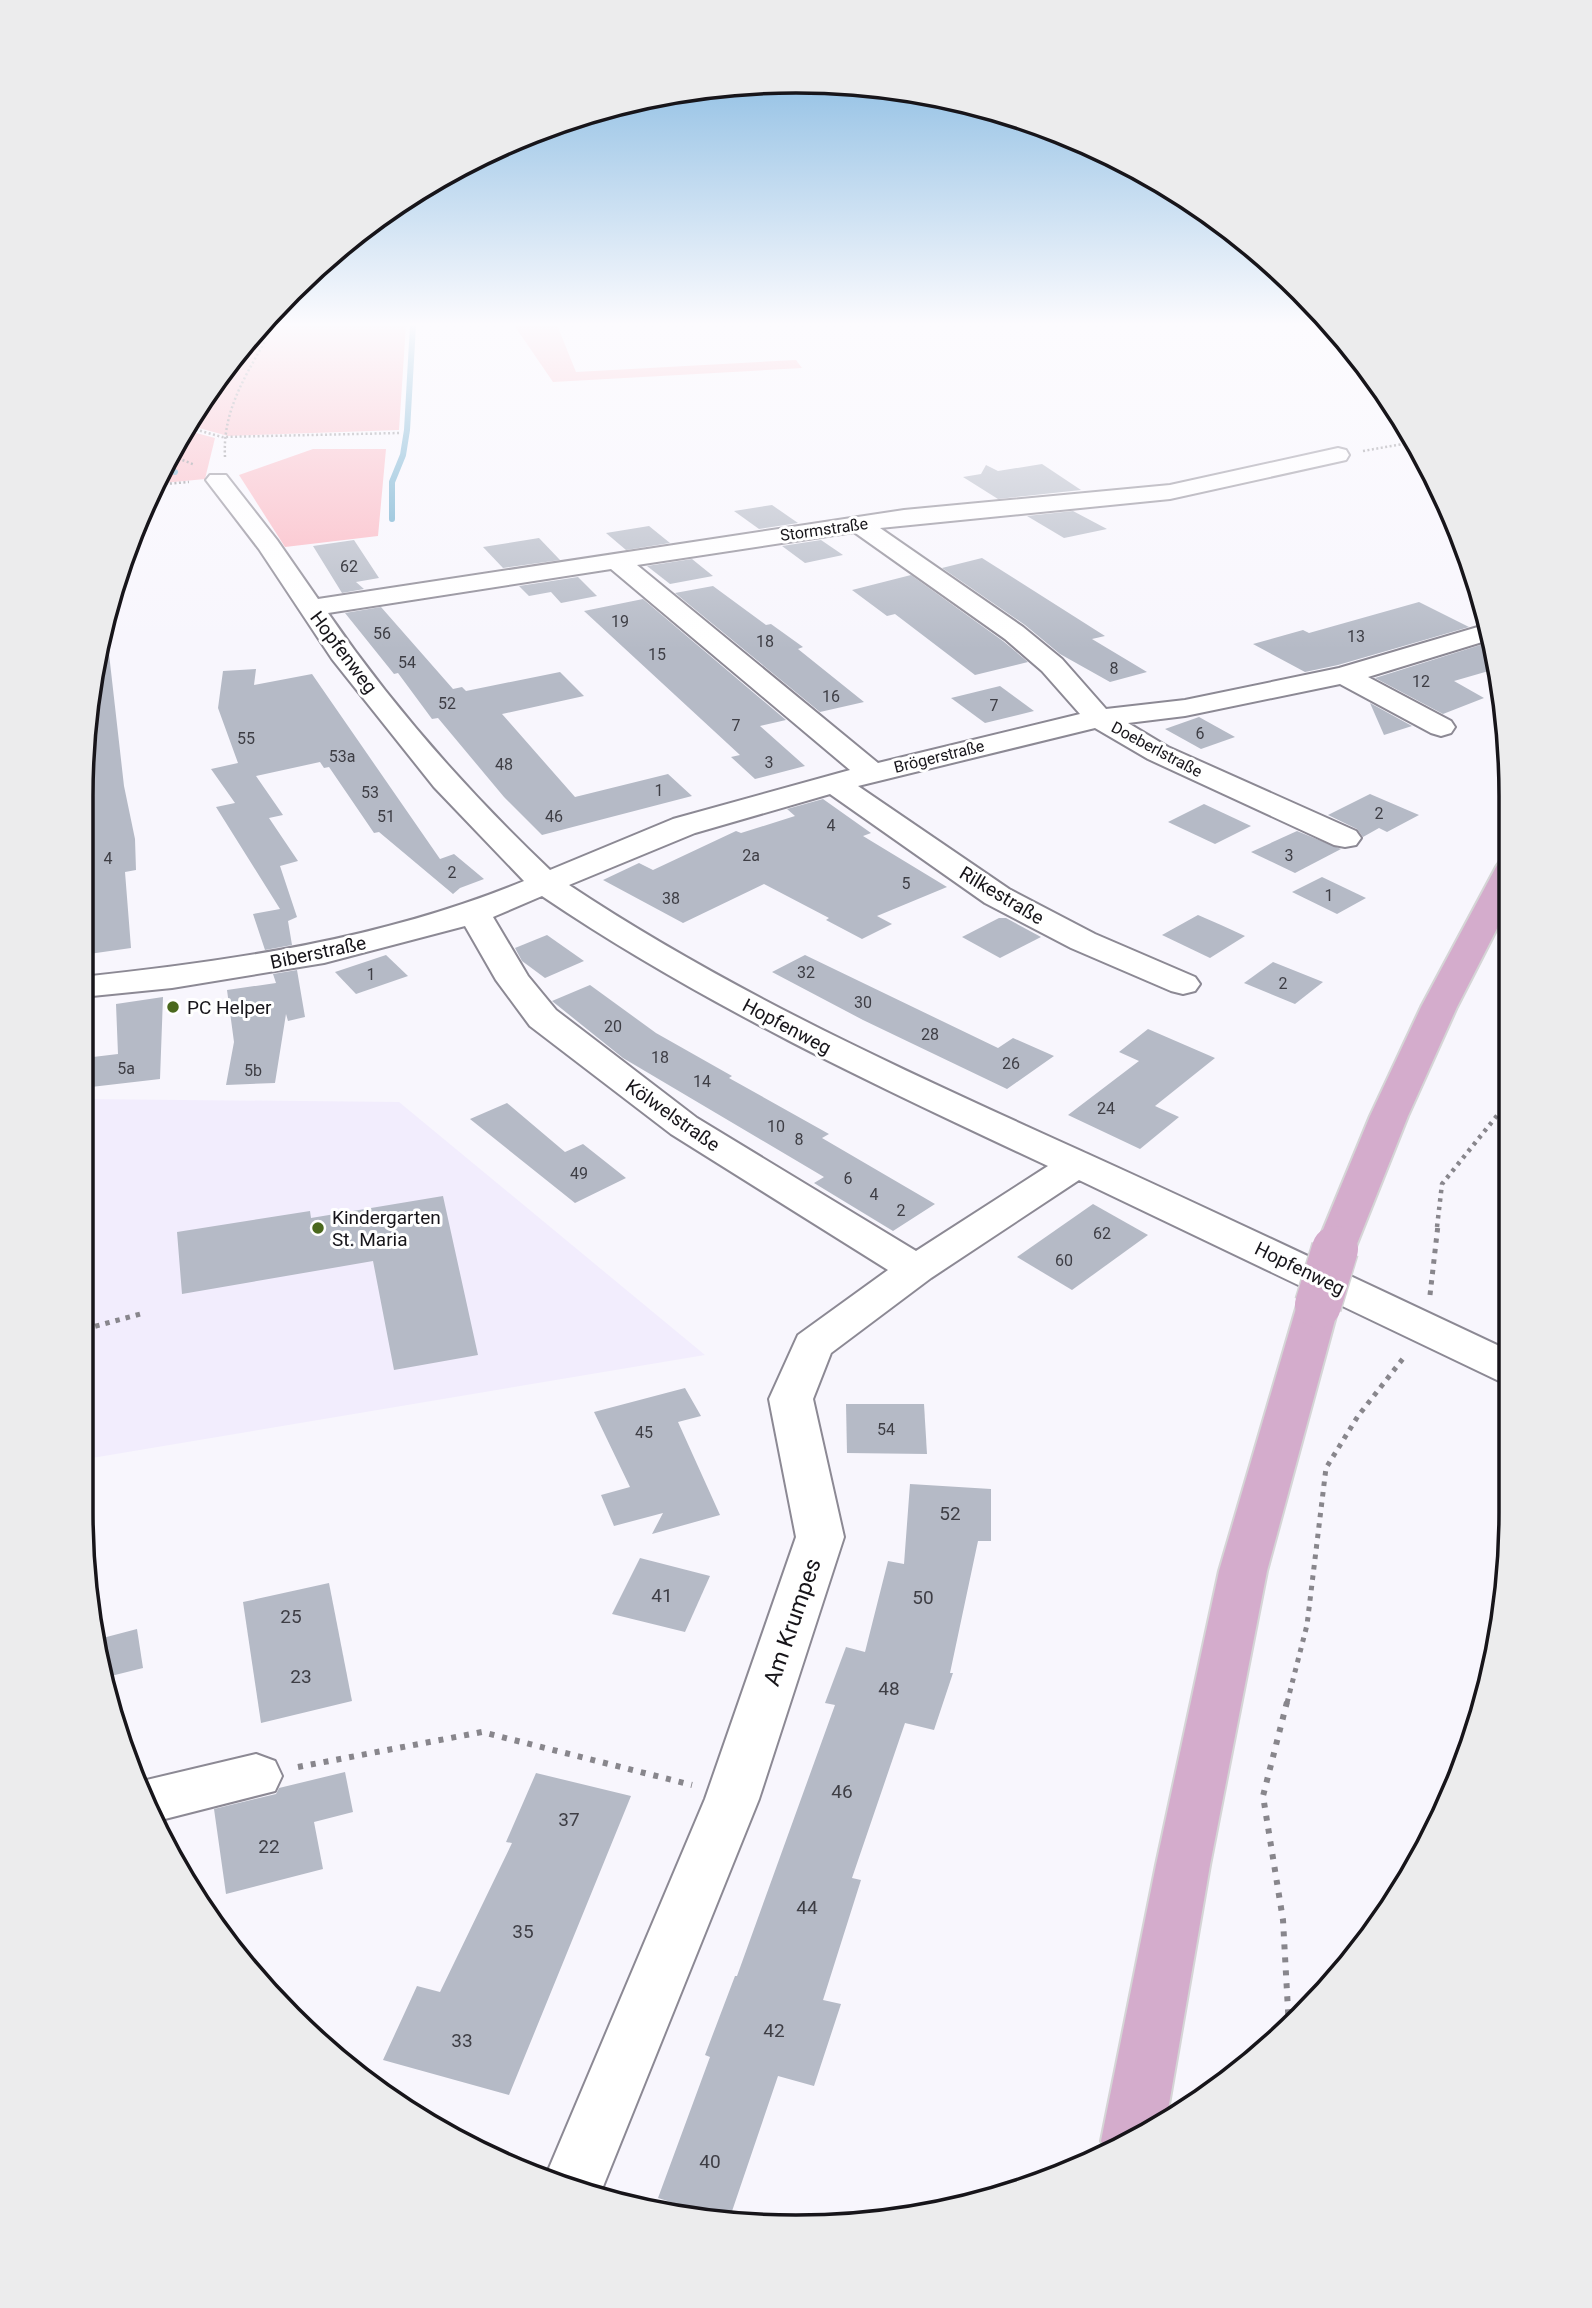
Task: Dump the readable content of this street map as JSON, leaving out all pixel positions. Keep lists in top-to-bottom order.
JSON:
{
  "streets": {
    "street": [
      "Stormstraße",
      "Hopfenweg",
      "Doeberlstraße",
      "Brögerstraße",
      "Rilkestraße",
      "Biberstraße",
      "Kölwelstraße",
      "Am Krumpes"
    ]
  },
  "crossings": [
    ["Stormstraße", "Hopfenweg"],
    ["Stormstraße", "Doeberlstraße"],
    ["Hopfenweg", "Brögerstraße"],
    ["Hopfenweg", "Biberstraße"],
    ["Hopfenweg", "Am Krumpes"],
    ["Doeberlstraße", "Brögerstraße"],
    ["Brögerstraße", "Rilkestraße"],
    ["Brögerstraße", "Biberstraße"],
    ["Biberstraße", "Kölwelstraße"],
    ["Kölwelstraße", "Am Krumpes"]
  ],
  "places": ["PC Helper", "Kindergarten St. Maria"],
  "house_numbers": [
    "62",
    "19",
    "56",
    "13",
    "18",
    "15",
    "54",
    "8",
    "12",
    "16",
    "52",
    "7",
    "7",
    "6",
    "55",
    "53a",
    "3",
    "48",
    "1",
    "53",
    "2",
    "51",
    "46",
    "4",
    "2a",
    "3",
    "4",
    "2",
    "5",
    "1",
    "38",
    "32",
    "1",
    "2",
    "30",
    "20",
    "28",
    "18",
    "26",
    "5a",
    "5b",
    "14",
    "24",
    "10",
    "8",
    "49",
    "6",
    "4",
    "2",
    "62",
    "60",
    "54",
    "45",
    "52",
    "41",
    "50",
    "25",
    "23",
    "48",
    "46",
    "37",
    "22",
    "44",
    "35",
    "42",
    "33",
    "40"
  ]
}
